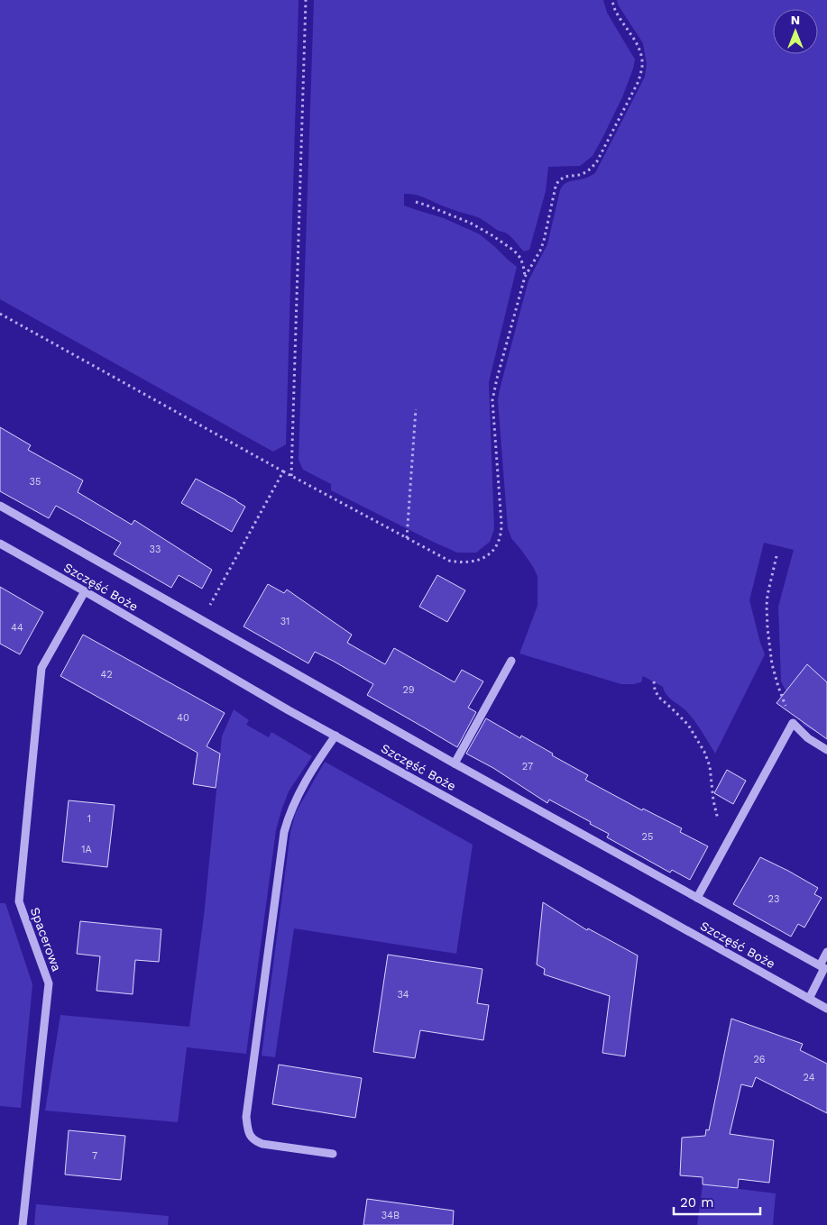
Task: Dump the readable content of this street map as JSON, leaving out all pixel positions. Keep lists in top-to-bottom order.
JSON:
{
  "streets": {
    "street": ["Szczęść Boże", "Spacerowa"]
  },
  "crossings": [
    ["Szczęść Boże", "Spacerowa"]
  ],
  "house_numbers": [
    "35",
    "33",
    "31",
    "44",
    "42",
    "29",
    "40",
    "27",
    "1",
    "25",
    "1A",
    "23",
    "34",
    "26",
    "24",
    "7",
    "34B"
  ],
  "scale_bar": "20 m",
  "north": "top"
}
